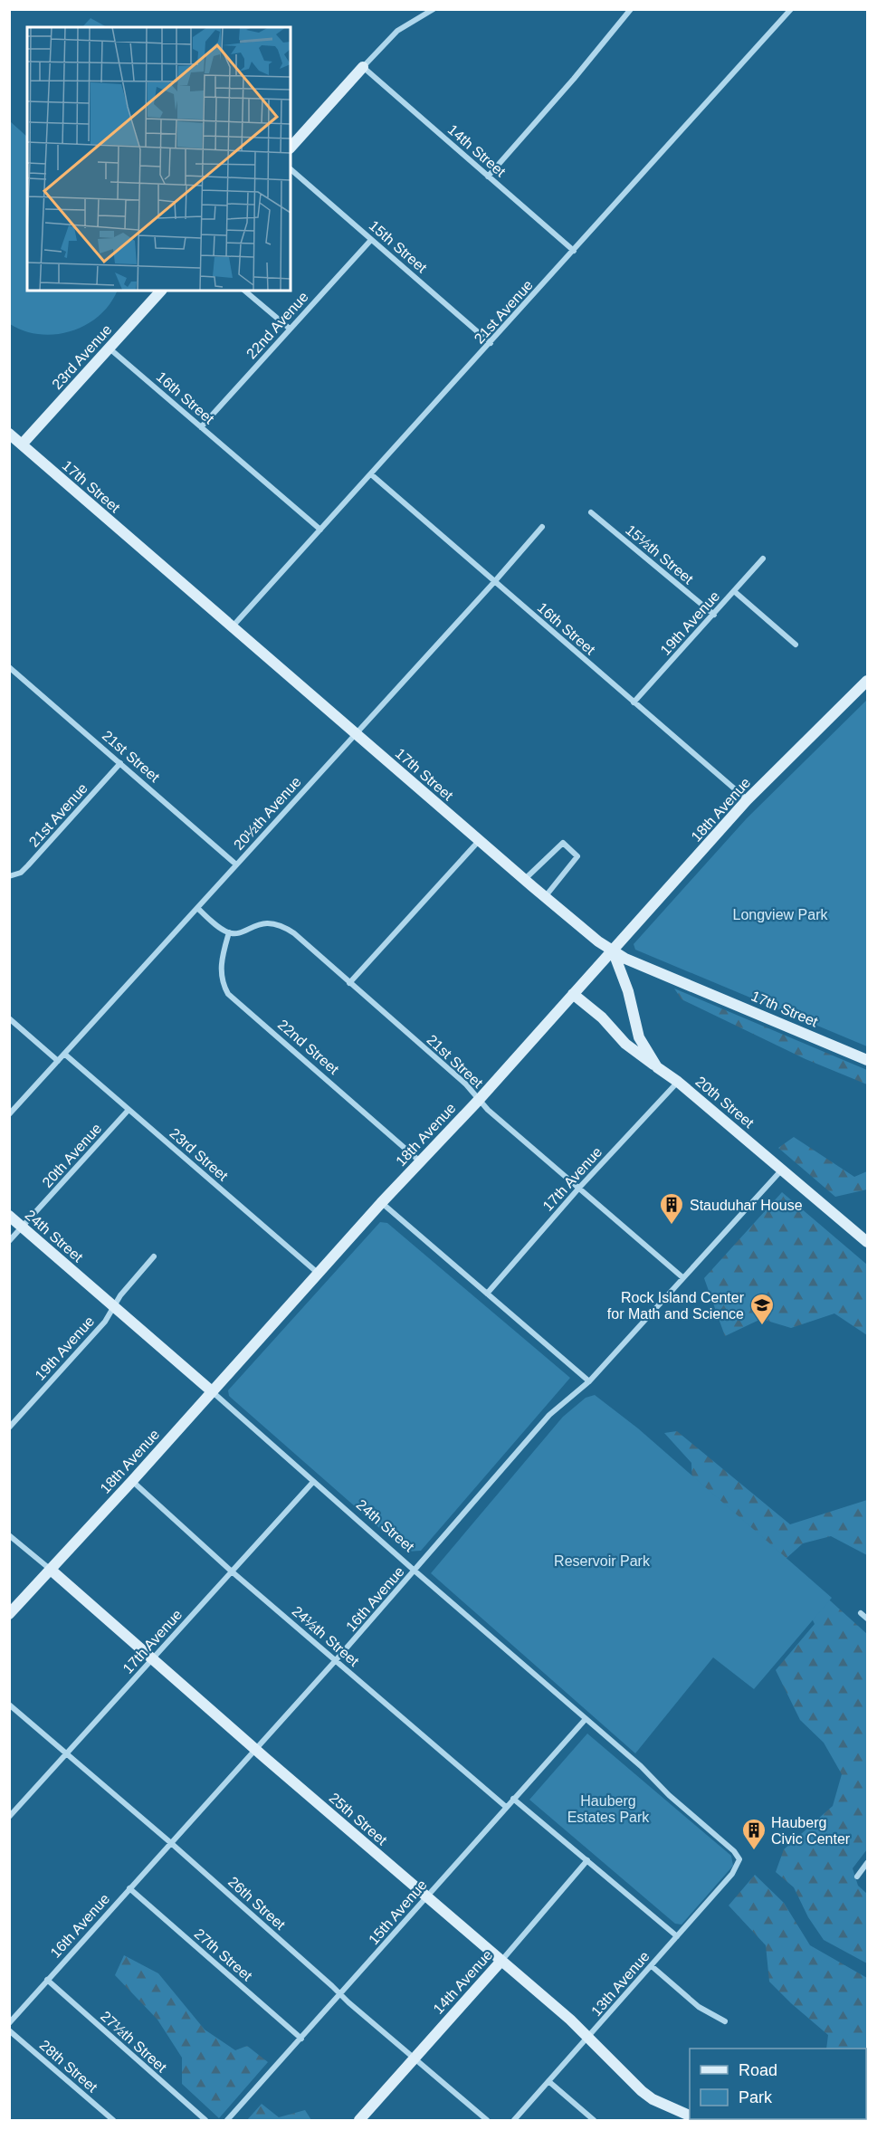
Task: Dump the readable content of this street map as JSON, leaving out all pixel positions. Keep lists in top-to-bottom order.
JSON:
{
  "streets": {
    "street": [
      "14th Street",
      "15th Street",
      "21st Avenue",
      "22nd Avenue",
      "23rd Avenue",
      "16th Street",
      "17th Street",
      "15½th Street",
      "19th Avenue",
      "21st Street",
      "18th Avenue",
      "20½th Avenue",
      "22nd Street",
      "20th Street",
      "23rd Street",
      "20th Avenue",
      "17th Avenue",
      "24th Street",
      "16th Avenue",
      "24½th Street",
      "25th Street",
      "26th Street",
      "15th Avenue",
      "27th Street",
      "14th Avenue",
      "13th Avenue",
      "27½th Street",
      "28th Street"
    ]
  },
  "crossings": [
    ["14th Street", "21st Avenue"],
    ["15th Street", "21st Avenue"],
    ["15th Street", "22nd Avenue"],
    ["21st Avenue", "16th Street"],
    ["21st Avenue", "17th Street"],
    ["21st Avenue", "21st Street"],
    ["22nd Avenue", "16th Street"],
    ["23rd Avenue", "16th Street"],
    ["23rd Avenue", "17th Street"],
    ["16th Street", "19th Avenue"],
    ["16th Street", "18th Avenue"],
    ["16th Street", "20½th Avenue"],
    ["17th Street", "18th Avenue"],
    ["17th Street", "20½th Avenue"],
    ["17th Street", "20th Street"],
    ["15½th Street", "19th Avenue"],
    ["19th Avenue", "24th Street"],
    ["21st Street", "18th Avenue"],
    ["21st Street", "20½th Avenue"],
    ["21st Street", "22nd Street"],
    ["21st Street", "17th Avenue"],
    ["21st Street", "16th Avenue"],
    ["18th Avenue", "22nd Street"],
    ["18th Avenue", "20th Street"],
    ["18th Avenue", "23rd Street"],
    ["18th Avenue", "24th Street"],
    ["18th Avenue", "24½th Street"],
    ["18th Avenue", "25th Street"],
    ["20½th Avenue", "23rd Street"],
    ["20th Street", "17th Avenue"],
    ["20th Street", "16th Avenue"],
    ["23rd Street", "20th Avenue"],
    ["20th Avenue", "24th Street"],
    ["17th Avenue", "24th Street"],
    ["17th Avenue", "24½th Street"],
    ["17th Avenue", "25th Street"],
    ["17th Avenue", "26th Street"],
    ["24th Street", "16th Avenue"],
    ["24th Street", "15th Avenue"],
    ["24th Street", "13th Avenue"],
    ["16th Avenue", "24½th Street"],
    ["16th Avenue", "25th Street"],
    ["16th Avenue", "26th Street"],
    ["16th Avenue", "27th Street"],
    ["16th Avenue", "27½th Street"],
    ["24½th Street", "15th Avenue"],
    ["25th Street", "15th Avenue"],
    ["25th Street", "14th Avenue"],
    ["25th Street", "13th Avenue"],
    ["26th Street", "15th Avenue"],
    ["26th Street", "14th Avenue"],
    ["15th Avenue", "27th Street"]
  ],
  "parks": ["Longview Park", "Reservoir Park", "Hauberg Estates Park"],
  "places": {
    "building": ["Stauduhar House", "Hauberg Civic Center"],
    "school or university": ["Rock Island Center for Math and Science"]
  },
  "legend": ["Road", "Park"]
}
